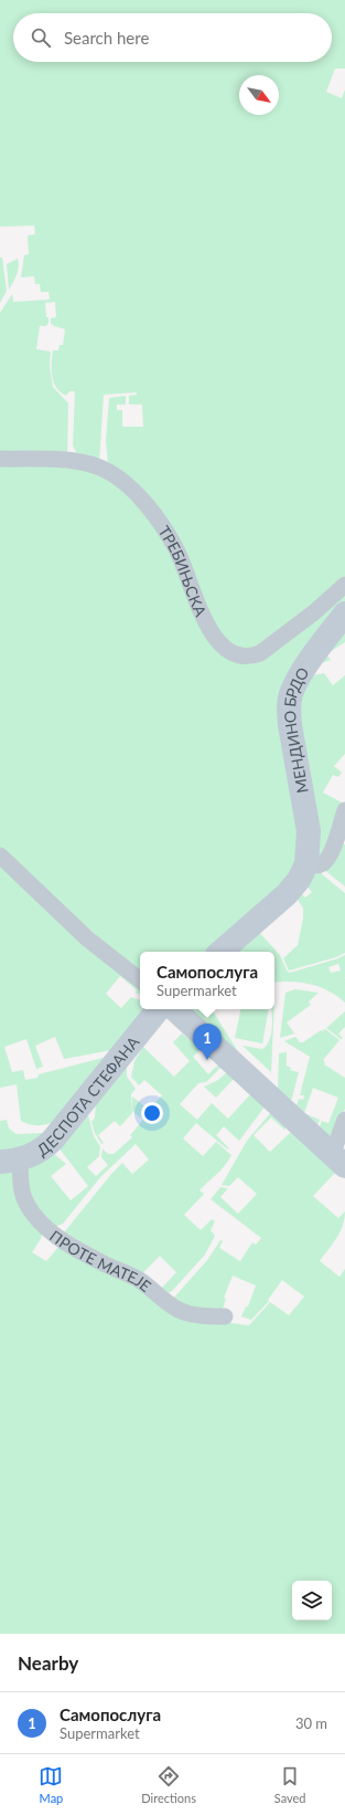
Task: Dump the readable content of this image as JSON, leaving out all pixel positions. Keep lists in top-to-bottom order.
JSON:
{
  "streets": {
    "street": [
      "ТРЕБИЊСКА",
      "МЕНДИНО БРДО",
      "ДЕСПОТА СТЕФАНА",
      "ПРОТЕ МАТЕЈЕ"
    ]
  },
  "crossings": [
    ["ДЕСПОТА СТЕФАНА", "ПРОТЕ МАТЕЈЕ"]
  ],
  "north": "bottom right",
  "page": {
    "search": "Search here",
    "popup": ["Самопослуга", "Supermarket"],
    "pins": "1",
    "heading": "Nearby",
    "list": [
      {
        "mark": "1",
        "name": "Самопослуга",
        "note": "Supermarket",
        "value": "30 m"
      }
    ],
    "nav": ["Map", "Directions", "Saved"]
  }
}
